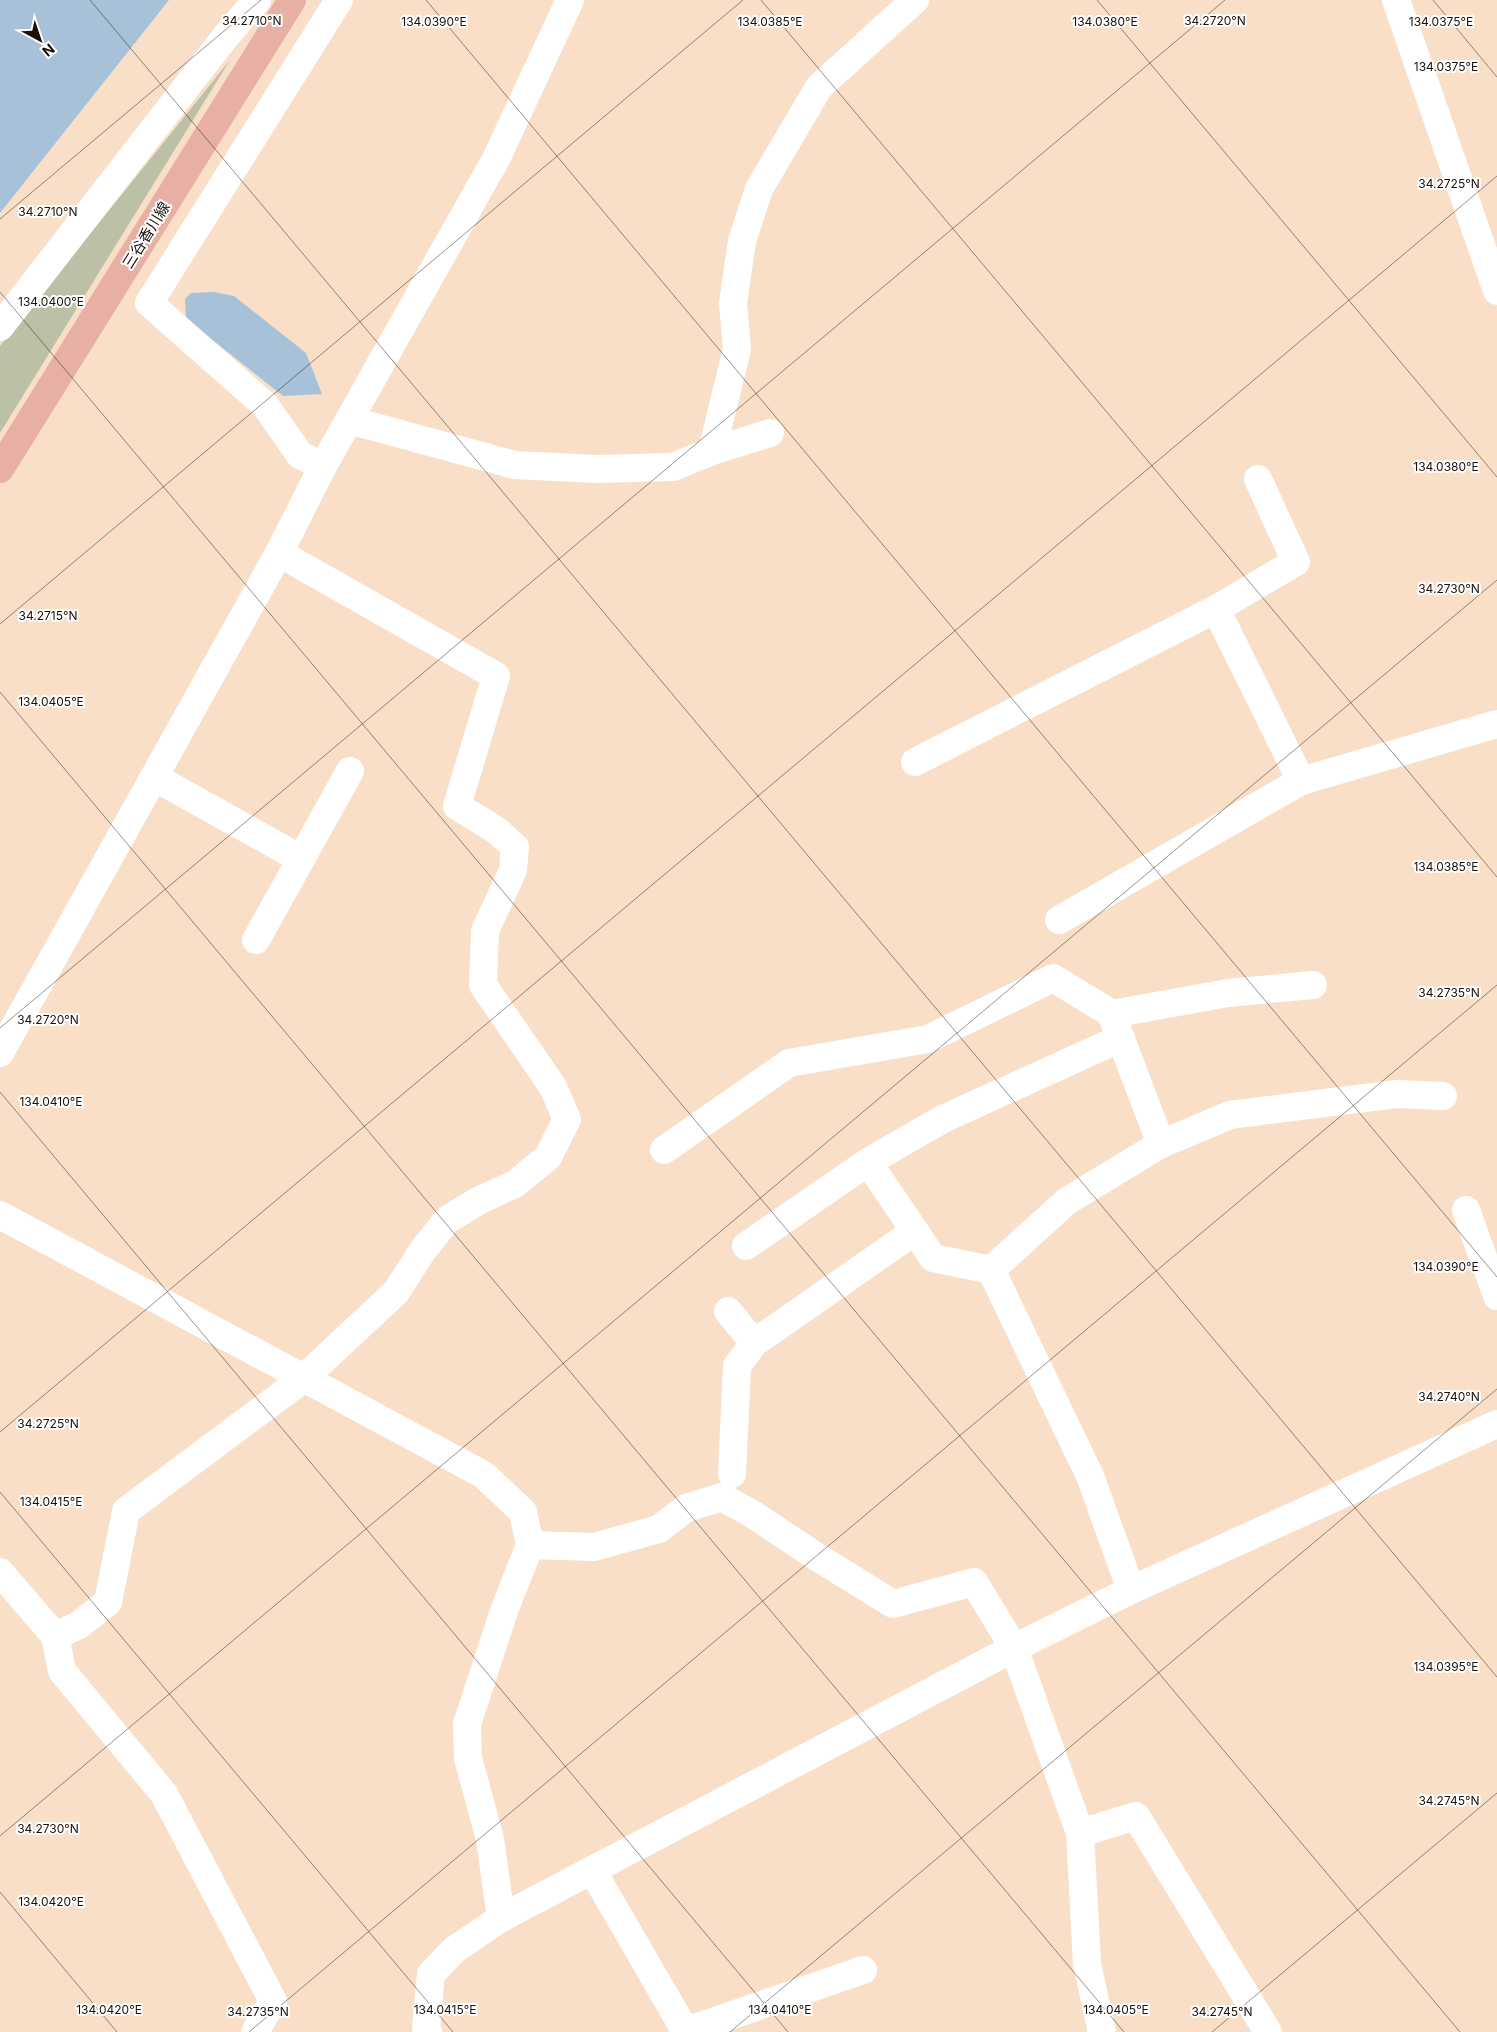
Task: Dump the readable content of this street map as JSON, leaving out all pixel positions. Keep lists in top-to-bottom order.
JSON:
{
  "streets": {
    "main road": ["三谷香川線"]
  },
  "north": "bottom right",
  "coordinates": [
    "34.2710°N",
    "34.2720°N",
    "134.0375°E",
    "134.0380°E",
    "134.0390°E",
    "134.0385°E",
    "34.2725°N",
    "134.0400°E",
    "34.2730°N",
    "34.2715°N",
    "134.0405°E",
    "34.2735°N",
    "134.0410°E",
    "34.2740°N",
    "134.0415°E",
    "134.0395°E",
    "34.2745°N",
    "134.0420°E"
  ]
}
